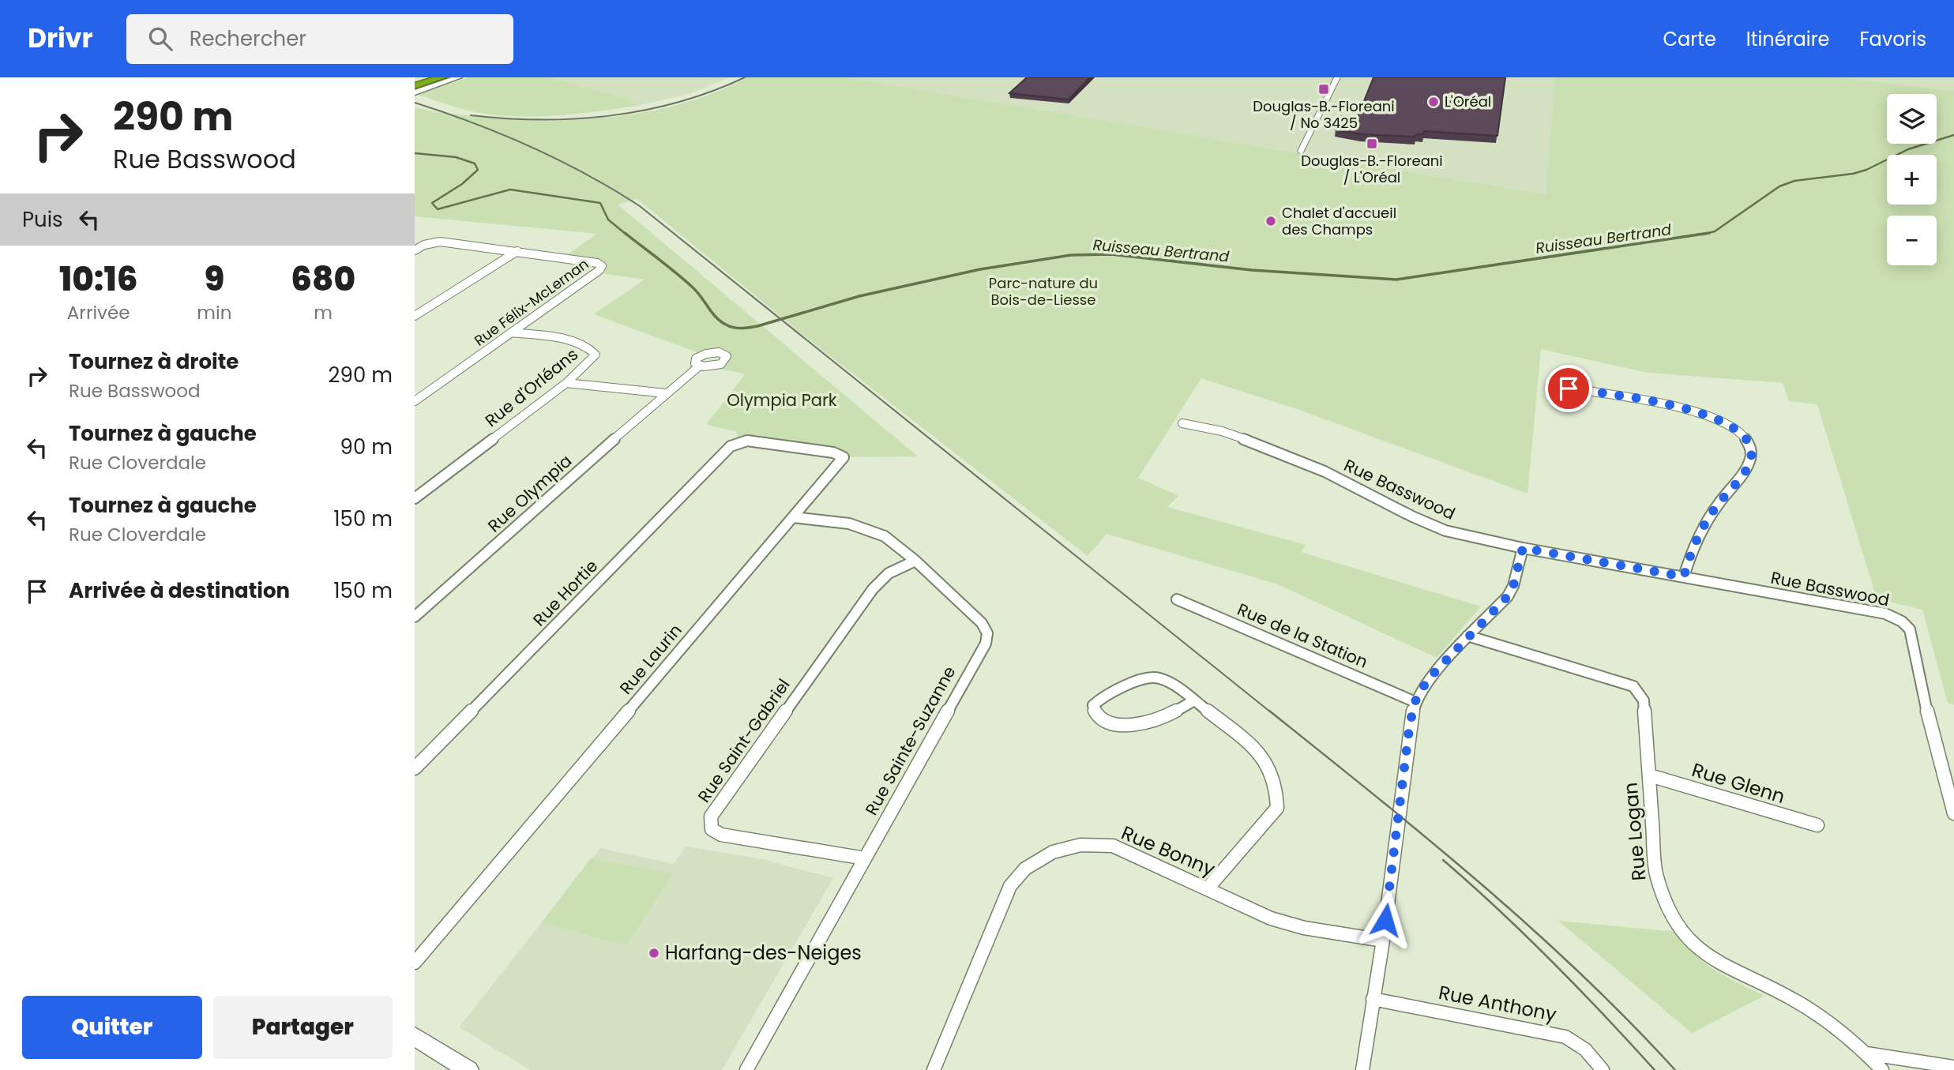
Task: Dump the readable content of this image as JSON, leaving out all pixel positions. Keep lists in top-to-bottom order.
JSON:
{
  "streets": {
    "street": [
      "Rue Félix-McLernan",
      "Rue d'Orléans",
      "Rue Basswood",
      "Rue Olympia",
      "Rue Hortie",
      "Rue de la Station",
      "Rue Laurin",
      "Rue Saint-Gabriel",
      "Rue Sainte-Suzanne",
      "Rue Glenn",
      "Rue Logan",
      "Rue Bonny",
      "Rue Anthony"
    ]
  },
  "crossings": [
    ["Rue Félix-McLernan", "Rue d'Orléans"],
    ["Rue Hortie", "Rue Laurin"],
    ["Rue Laurin", "Rue Sainte-Suzanne"],
    ["Rue Saint-Gabriel", "Rue Sainte-Suzanne"],
    ["Rue Glenn", "Rue Logan"]
  ],
  "water": ["Ruisseau Bertrand"],
  "parks": ["Parc-nature du Bois-de-Liesse", "Olympia Park"],
  "places": {
    "transit": ["Douglas-B.-Floreani / No 3425", "Douglas-B.-Floreani / L'Oréal"],
    "other": ["L'Oréal", "Chalet d'accueil des Champs", "Harfang-des-Neiges"]
  },
  "page": {
    "header": "Drivr",
    "search": "Rechercher",
    "nav": ["Carte", "Itinéraire", "Favoris"],
    "turn": ["290 m", "Rue Basswood"],
    "map_buttons": ["+", "−"],
    "then": "Puis",
    "eta": [
      "10:16",
      "Arrivée",
      "9",
      "min",
      "680",
      "m"
    ],
    "list": [
      {
        "name": "Tournez à droite",
        "note": "Rue Basswood",
        "value": "290 m"
      },
      {
        "name": "Tournez à gauche",
        "note": "Rue Cloverdale",
        "value": "90 m"
      },
      {
        "name": "Tournez à gauche",
        "note": "Rue Cloverdale",
        "value": "150 m"
      },
      {
        "name": "Arrivée à destination",
        "value": "150 m"
      }
    ],
    "buttons": ["Quitter", "Partager"]
  }
}
